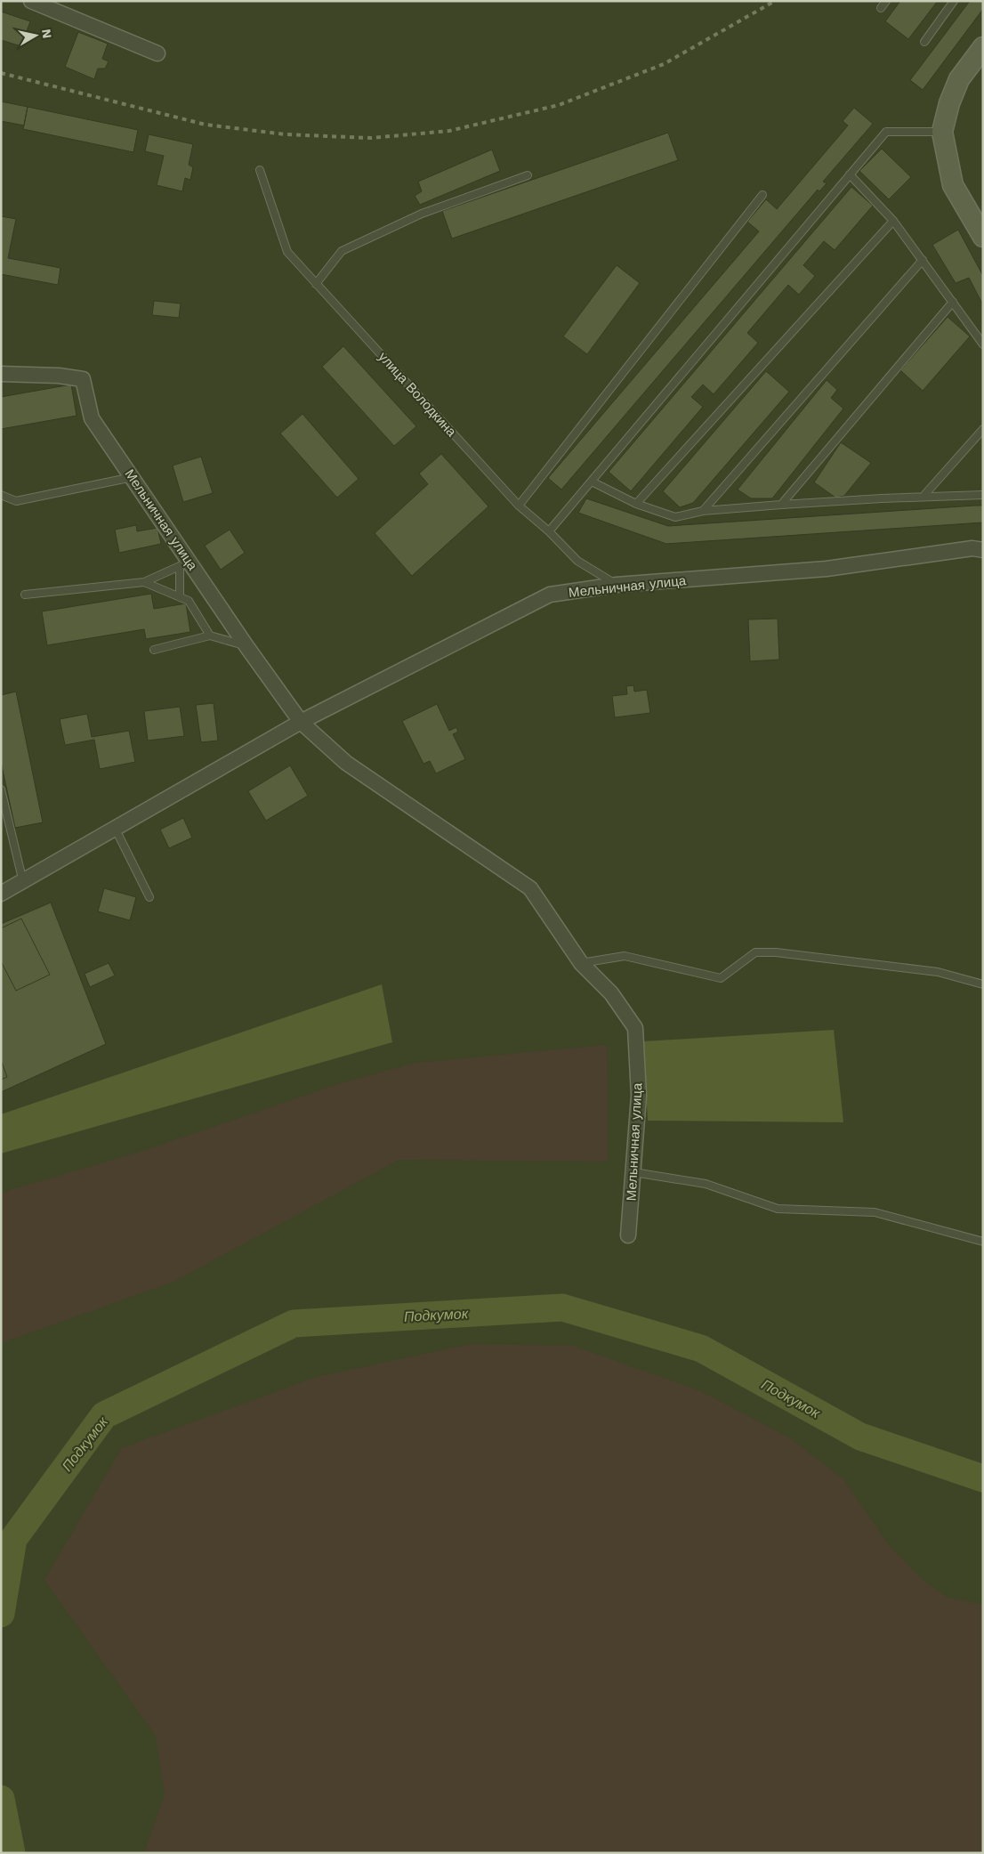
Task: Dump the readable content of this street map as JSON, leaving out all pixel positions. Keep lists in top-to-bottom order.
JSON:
{
  "streets": {
    "street": ["Мельничная улица"],
    "lane": ["улица Володкина"]
  },
  "crossings": [
    ["улица Володкина", "Мельничная улица"]
  ],
  "water": ["Подкумок"],
  "north": "right"
}
